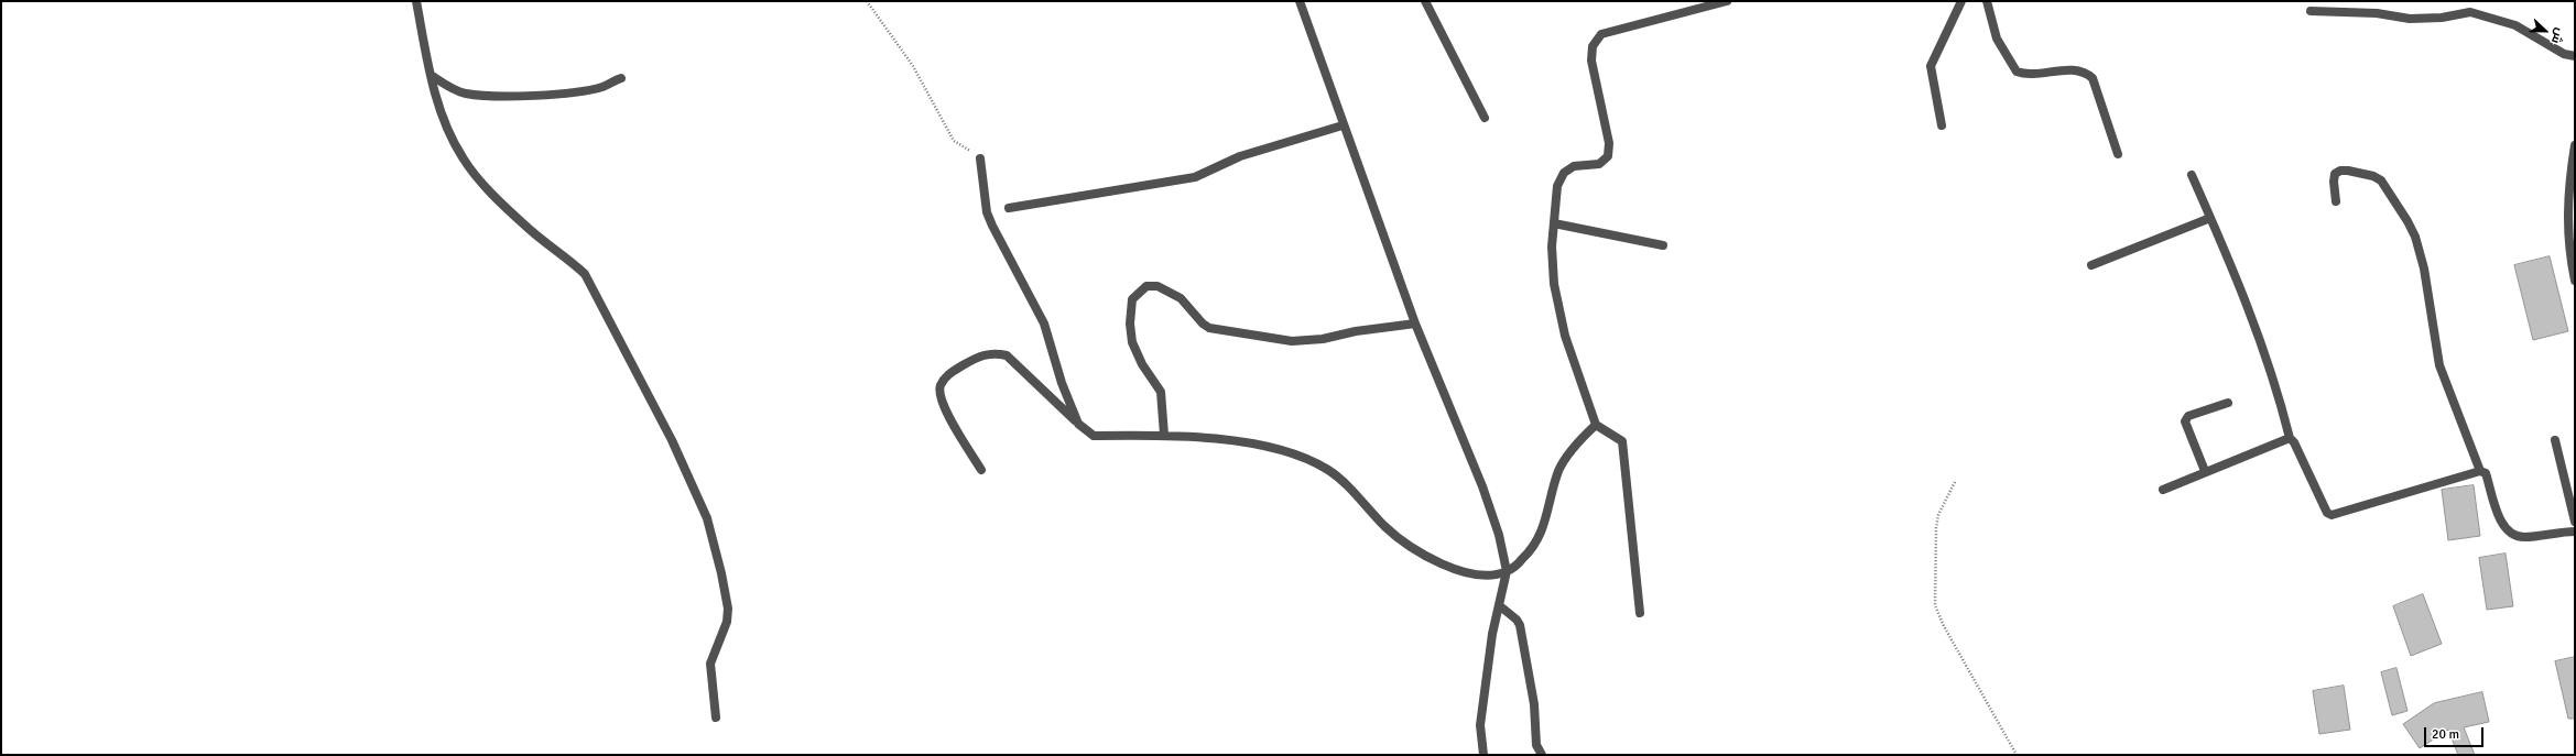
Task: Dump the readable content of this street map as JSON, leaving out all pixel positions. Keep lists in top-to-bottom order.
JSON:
{
  "scale_bar": "20 m",
  "north": "right"
}
